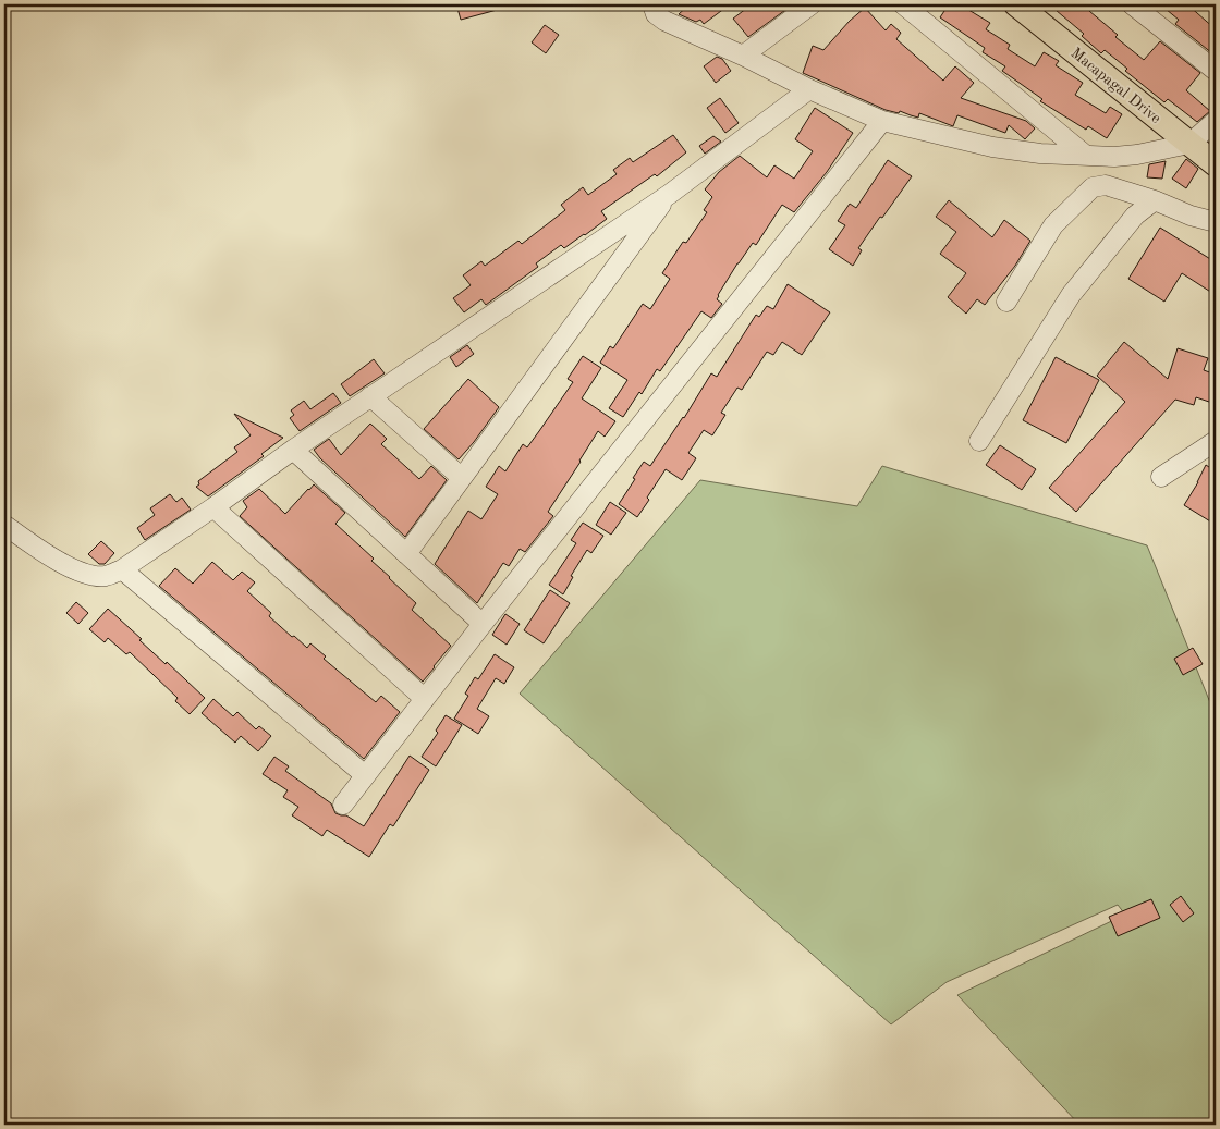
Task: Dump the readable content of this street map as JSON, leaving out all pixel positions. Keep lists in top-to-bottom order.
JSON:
{
  "streets": {
    "main road": ["Macapagal Drive"]
  }
}
